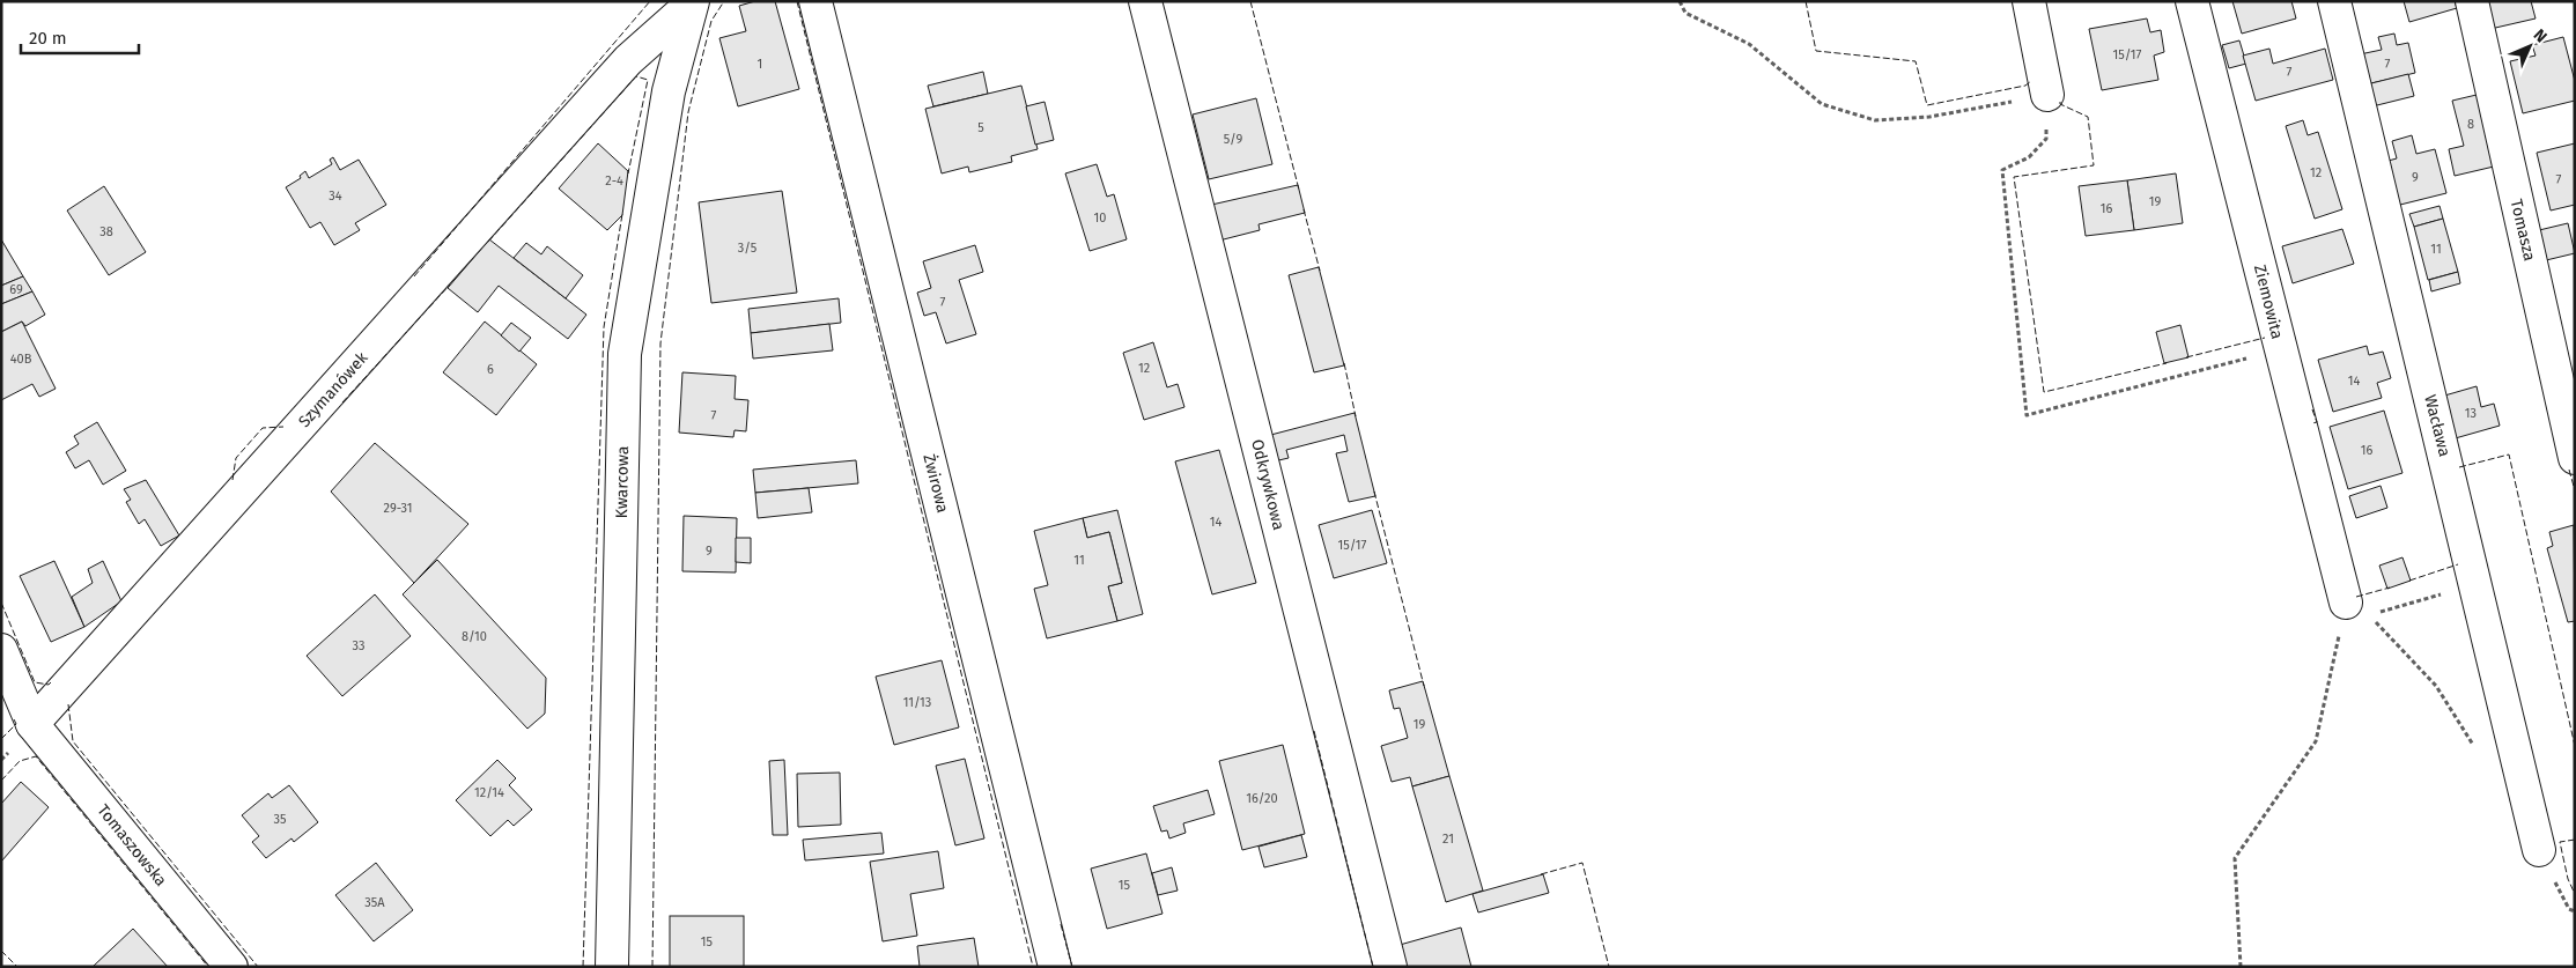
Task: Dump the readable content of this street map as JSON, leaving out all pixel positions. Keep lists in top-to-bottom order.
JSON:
{
  "streets": {
    "street": [
      "Tomasza",
      "Ziemowita",
      "Szymanówek",
      "Wacława",
      "Kwarcowa",
      "Żwirowa",
      "Odkrywkowa",
      "Tomaszowska"
    ]
  },
  "crossings": [
    ["Szymanówek", "Kwarcowa"],
    ["Szymanówek", "Tomaszowska"]
  ],
  "house_numbers": [
    "15/17",
    "1",
    "7",
    "7",
    "8",
    "5",
    "5/9",
    "12",
    "9",
    "7",
    "2-4",
    "34",
    "19",
    "16",
    "10",
    "38",
    "3/5",
    "11",
    "69",
    "7",
    "40B",
    "12",
    "6",
    "14",
    "13",
    "7",
    "16",
    "29-31",
    "14",
    "15/17",
    "9",
    "11",
    "8/10",
    "33",
    "11/13",
    "19",
    "12/14",
    "16/20",
    "35",
    "21",
    "15",
    "35A",
    "15"
  ],
  "scale_bar": "20 m",
  "north": "top right"
}
